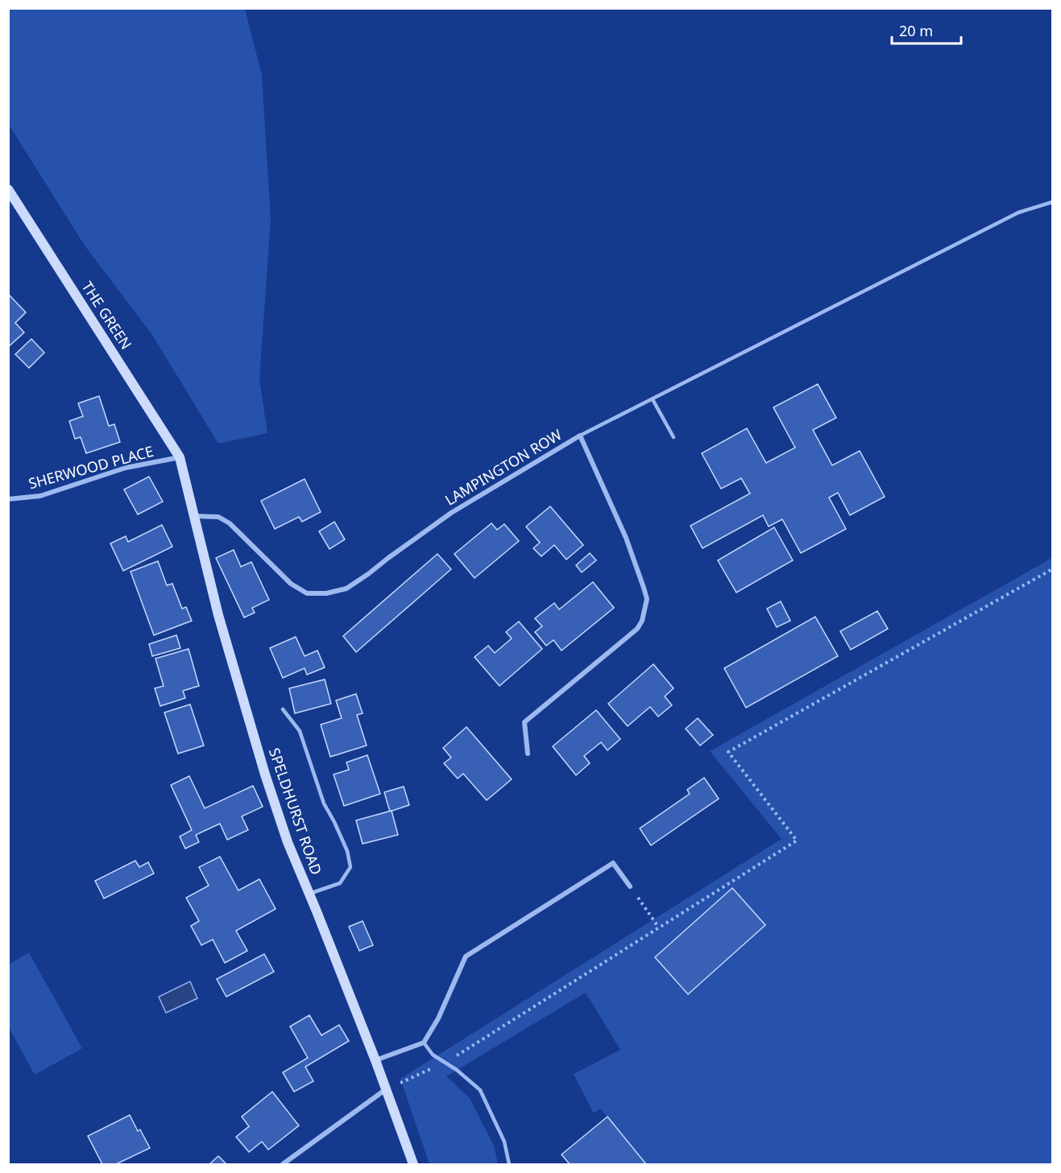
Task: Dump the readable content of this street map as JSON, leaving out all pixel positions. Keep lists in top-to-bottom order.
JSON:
{
  "streets": {
    "street": [
      "THE GREEN",
      "SHERWOOD PLACE",
      "LAMPINGTON ROW",
      "SPELDHURST ROAD"
    ]
  },
  "crossings": [
    ["THE GREEN", "SHERWOOD PLACE"],
    ["THE GREEN", "SPELDHURST ROAD"],
    ["SHERWOOD PLACE", "SPELDHURST ROAD"],
    ["LAMPINGTON ROW", "SPELDHURST ROAD"]
  ],
  "scale_bar": "20 m"
}
